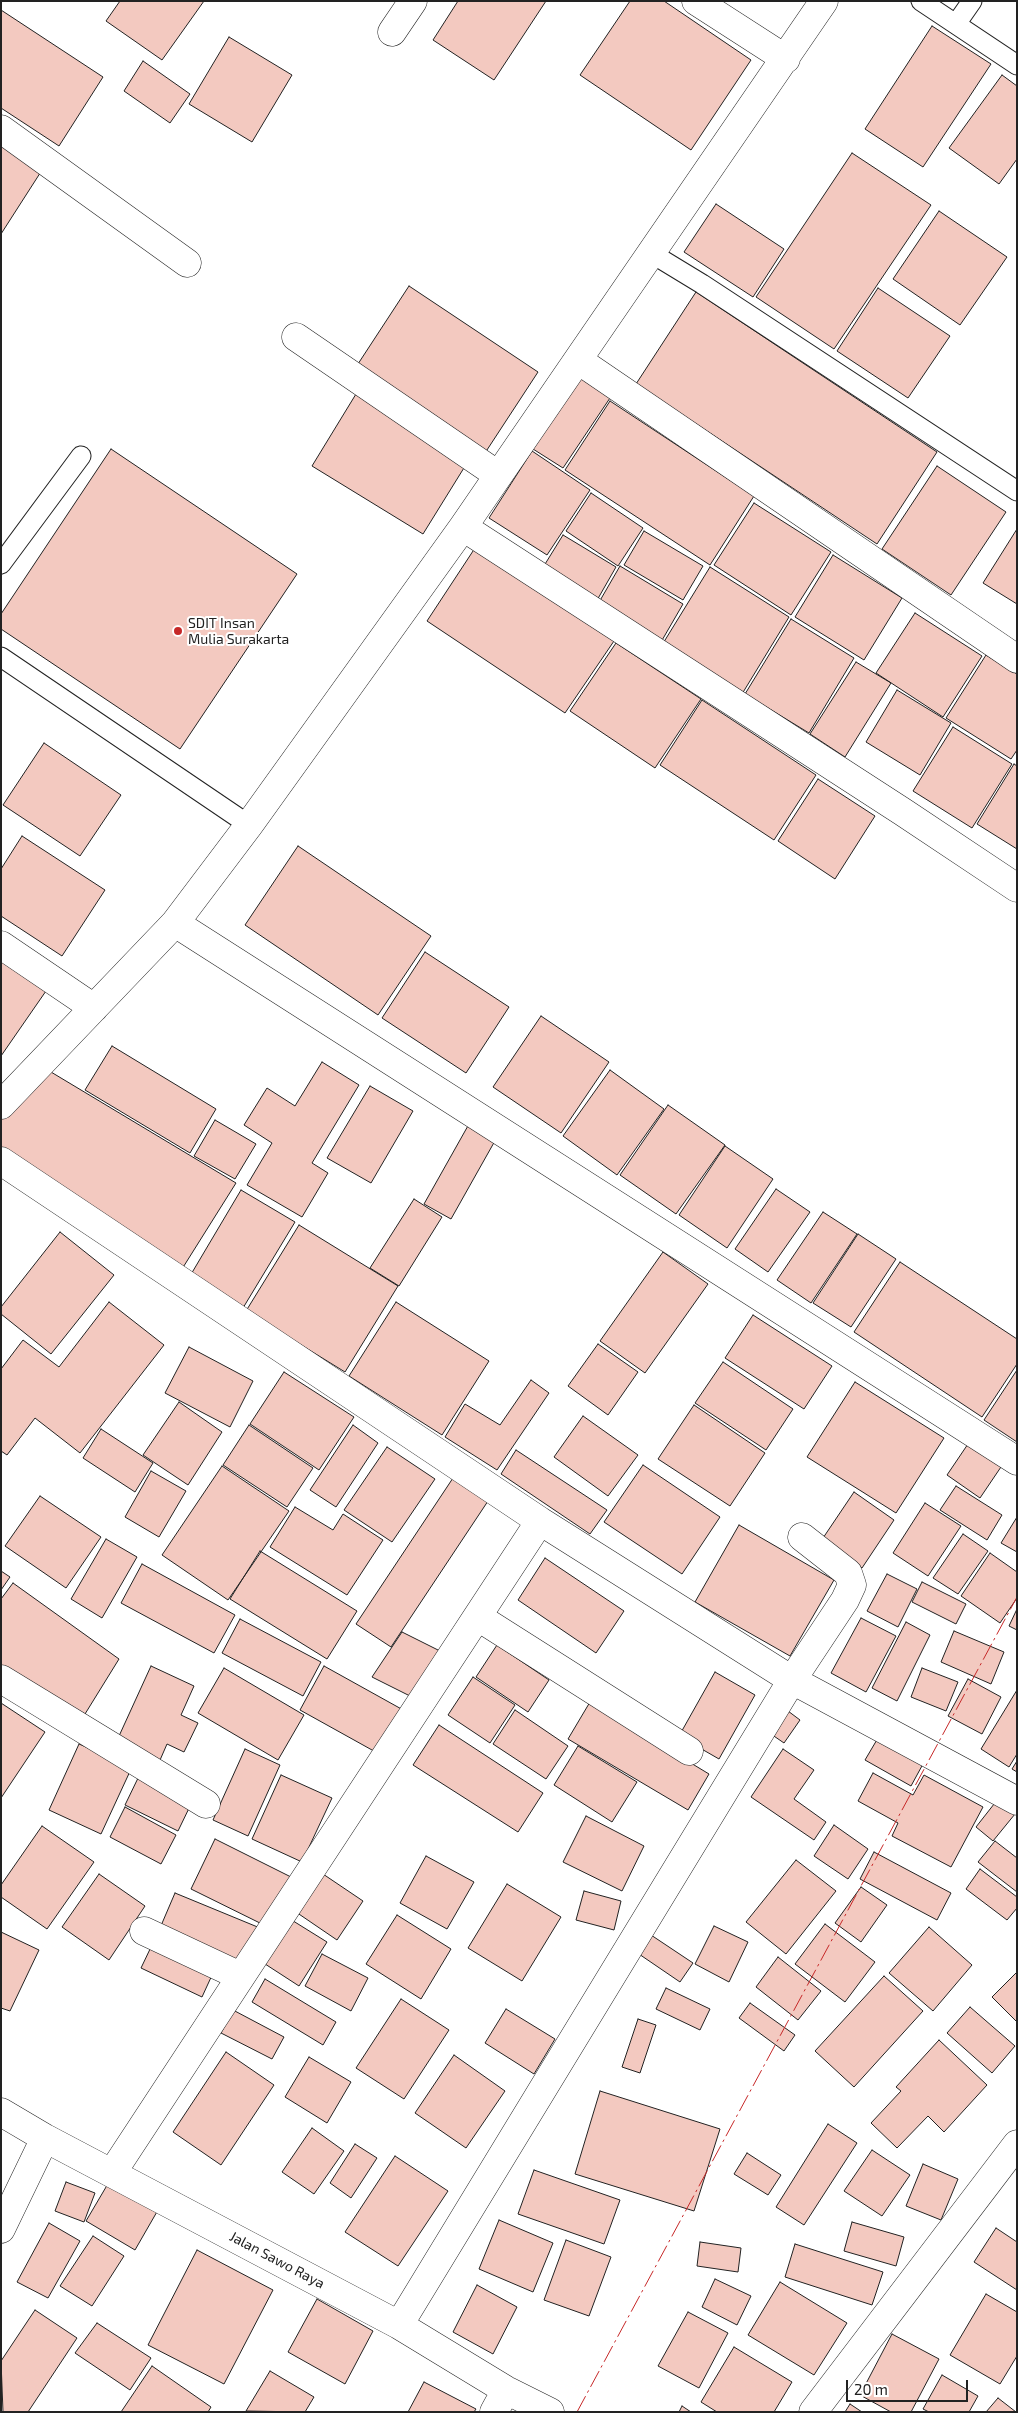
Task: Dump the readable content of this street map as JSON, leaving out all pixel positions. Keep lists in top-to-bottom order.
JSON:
{
  "streets": {
    "street": ["Jalan Sawo Raya"]
  },
  "places": ["SDIT Insan Mulia Surakarta"],
  "scale_bar": "20 m"
}
